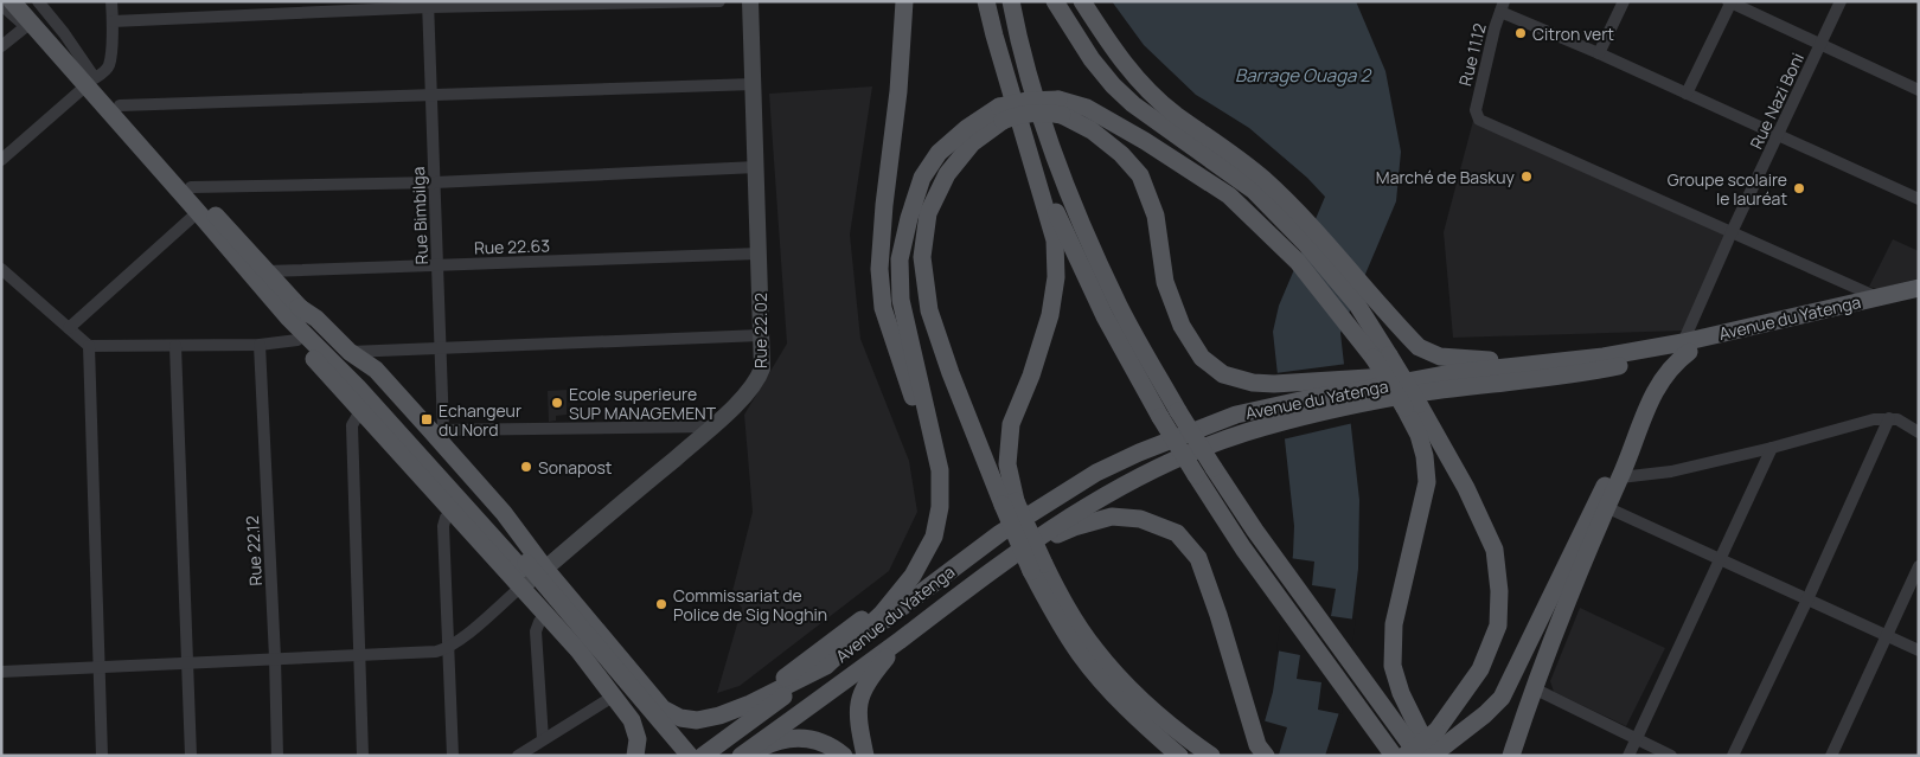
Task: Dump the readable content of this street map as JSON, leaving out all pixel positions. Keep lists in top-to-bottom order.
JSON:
{
  "streets": {
    "main road": ["Avenue du Yatenga"],
    "street": [
      "Rue 11.12",
      "Rue Nazi Boni",
      "Rue Bimbilga",
      "Rue 22.63",
      "Rue 22.02",
      "Rue 22.12"
    ]
  },
  "crossings": [
    ["Rue 11.12", "Rue Nazi Boni"],
    ["Rue Nazi Boni", "Avenue du Yatenga"],
    ["Rue Bimbilga", "Rue 22.63"],
    ["Rue 22.63", "Rue 22.02"]
  ],
  "water": ["Barrage Ouaga 2"],
  "places": {
    "other": [
      "Citron vert",
      "Marché de Baskuy",
      "Groupe scolaire le lauréat",
      "Ecole superieure SUP MANAGEMENT",
      "Sonapost",
      "Commissariat de Police de Sig Noghin"
    ],
    "transit": ["Echangeur du Nord"]
  }
}
